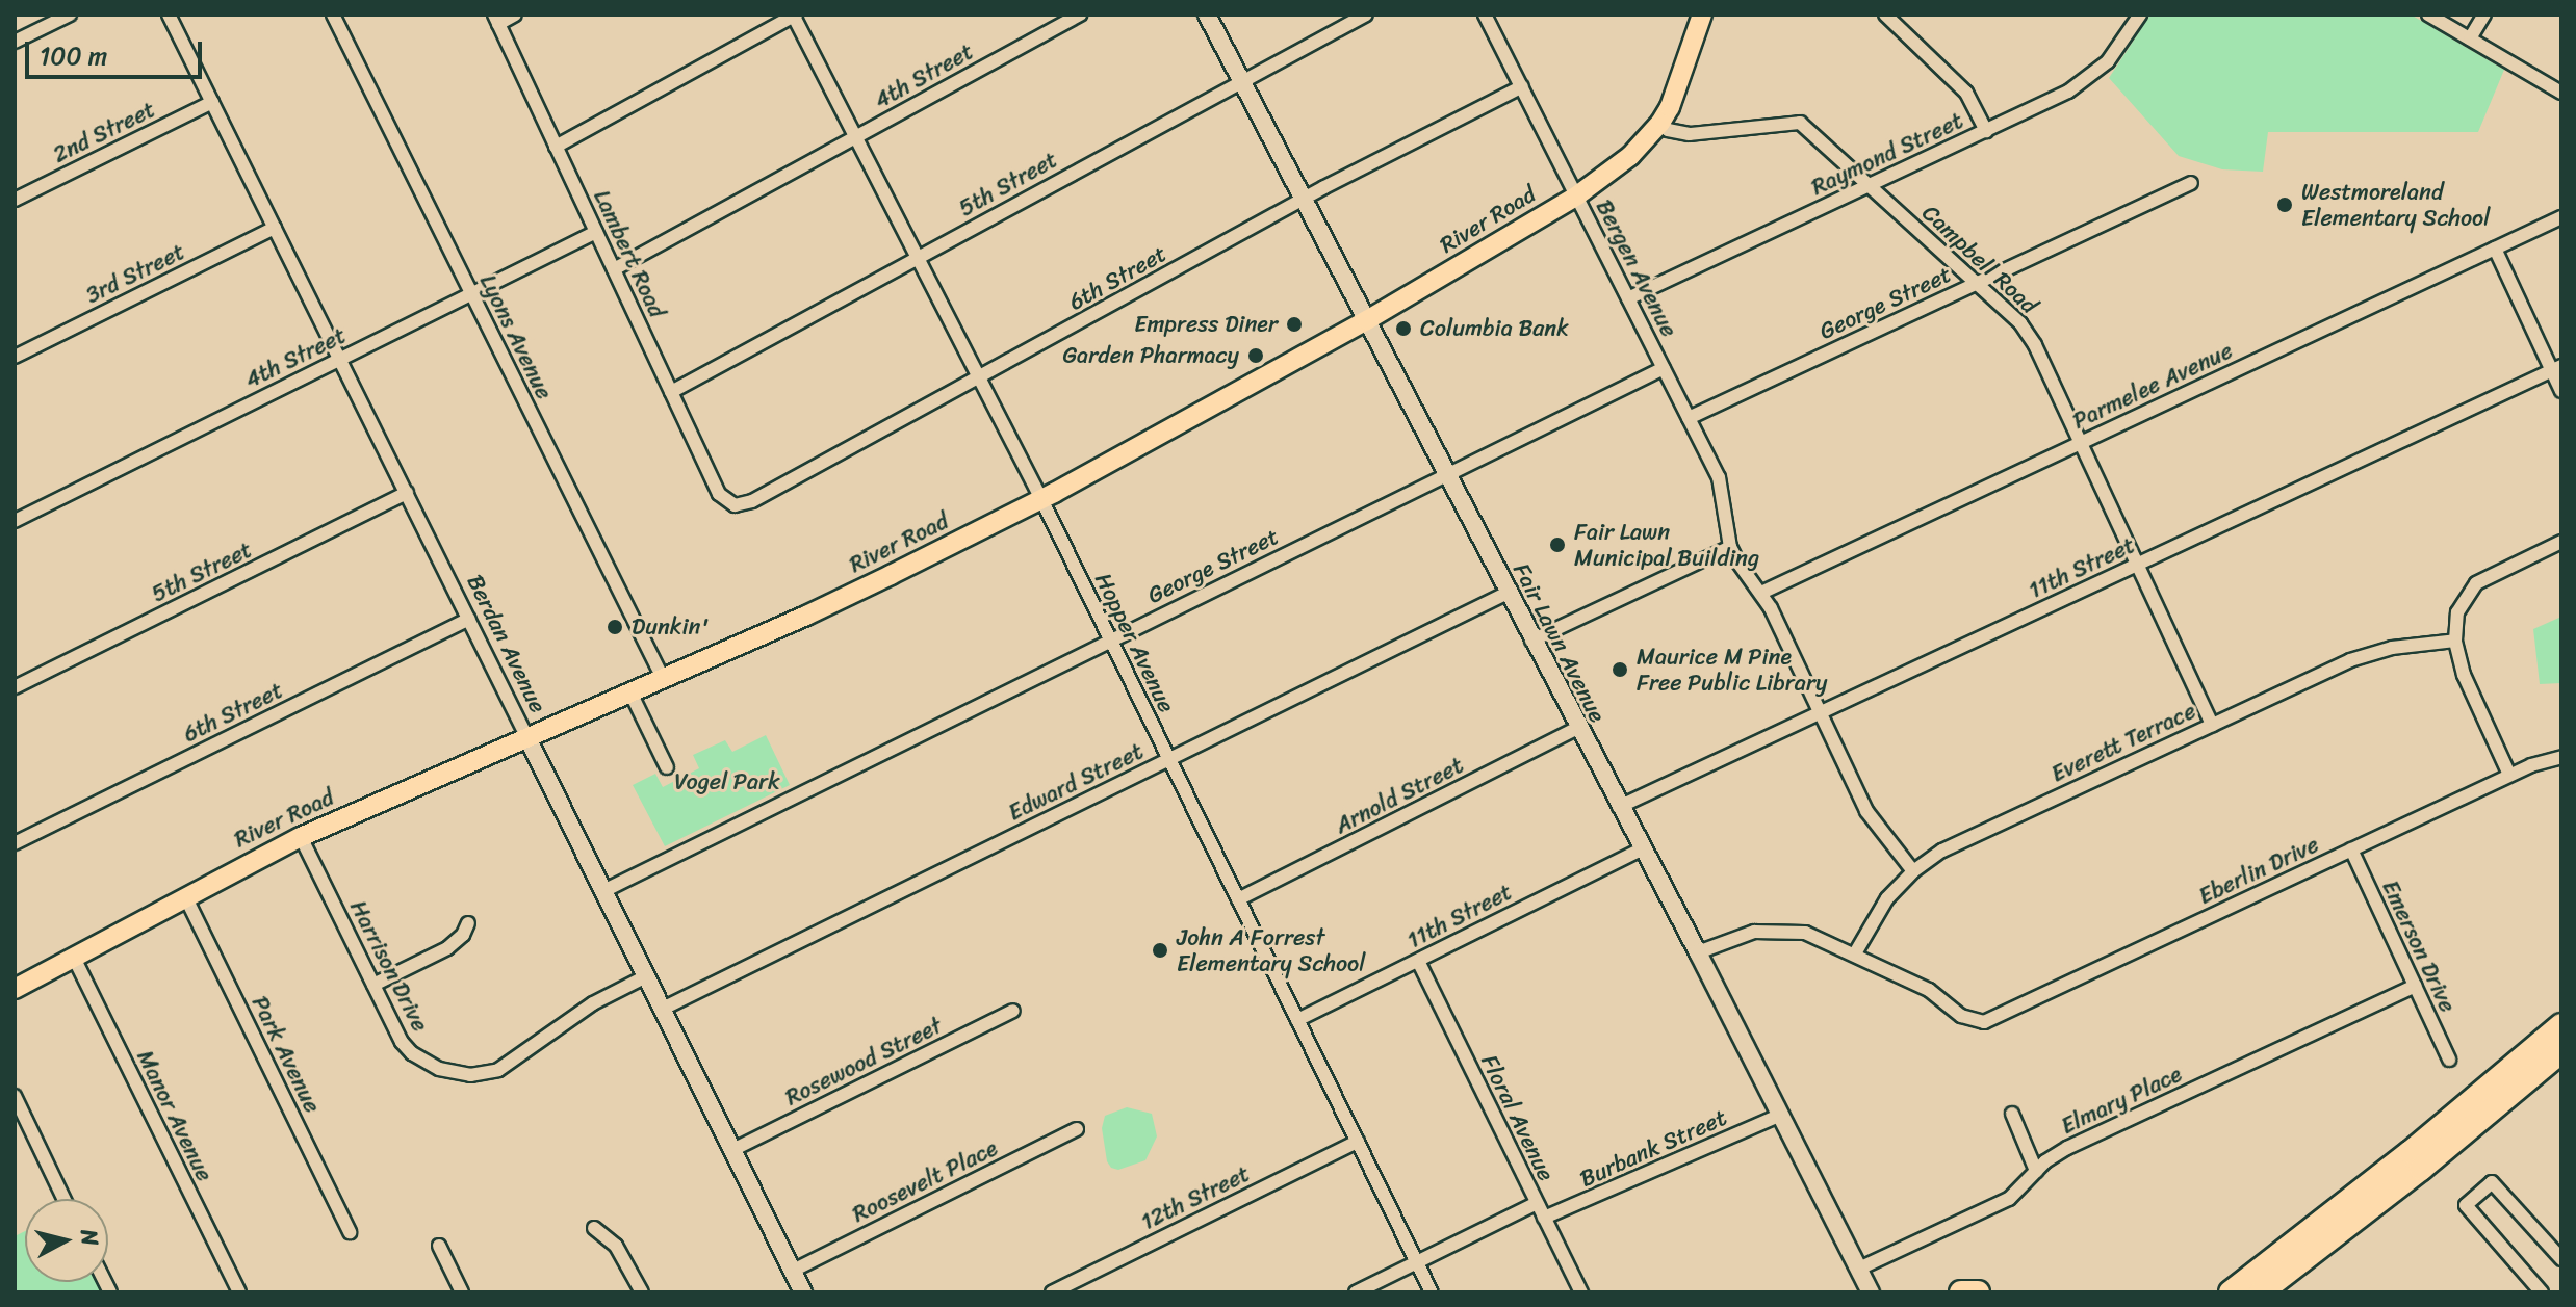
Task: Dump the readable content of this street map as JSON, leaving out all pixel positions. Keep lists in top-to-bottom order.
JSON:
{
  "streets": {
    "main road": ["River Road", "Fair Lawn Avenue", "Berdan Avenue"],
    "street": [
      "4th Street",
      "2nd Street",
      "Raymond Street",
      "5th Street",
      "Lambert Road",
      "Campbell Road",
      "Bergen Avenue",
      "3rd Street",
      "6th Street",
      "George Street",
      "Lyons Avenue",
      "Parmelee Avenue",
      "11th Street",
      "Hopper Avenue",
      "Everett Terrace",
      "Edward Street",
      "Arnold Street",
      "Eberlin Drive",
      "Emerson Drive",
      "Harrison Drive",
      "Park Avenue",
      "Rosewood Street",
      "Elmary Place",
      "Manor Avenue",
      "Floral Avenue",
      "Burbank Street",
      "Roosevelt Place",
      "12th Street"
    ]
  },
  "crossings": [
    ["4th Street", "Lambert Road"],
    ["4th Street", "Lyons Avenue"],
    ["4th Street", "Hopper Avenue"],
    ["4th Street", "Berdan Avenue"],
    ["2nd Street", "Berdan Avenue"],
    ["Raymond Street", "Campbell Road"],
    ["Raymond Street", "Bergen Avenue"],
    ["5th Street", "Lambert Road"],
    ["5th Street", "Hopper Avenue"],
    ["5th Street", "Fair Lawn Avenue"],
    ["5th Street", "Berdan Avenue"],
    ["River Road", "Campbell Road"],
    ["River Road", "Bergen Avenue"],
    ["River Road", "Lyons Avenue"],
    ["River Road", "Hopper Avenue"],
    ["River Road", "Fair Lawn Avenue"],
    ["River Road", "Berdan Avenue"],
    ["River Road", "Harrison Drive"],
    ["River Road", "Park Avenue"],
    ["River Road", "Manor Avenue"],
    ["Lambert Road", "6th Street"],
    ["Campbell Road", "George Street"],
    ["Campbell Road", "Parmelee Avenue"],
    ["Campbell Road", "11th Street"],
    ["Campbell Road", "Everett Terrace"],
    ["Bergen Avenue", "6th Street"],
    ["Bergen Avenue", "George Street"],
    ["3rd Street", "Berdan Avenue"],
    ["6th Street", "Hopper Avenue"],
    ["6th Street", "Fair Lawn Avenue"],
    ["6th Street", "Berdan Avenue"],
    ["George Street", "Hopper Avenue"],
    ["George Street", "Fair Lawn Avenue"],
    ["George Street", "Berdan Avenue"],
    ["11th Street", "Hopper Avenue"],
    ["11th Street", "Fair Lawn Avenue"],
    ["11th Street", "Floral Avenue"],
    ["Hopper Avenue", "Edward Street"],
    ["Hopper Avenue", "Arnold Street"],
    ["Hopper Avenue", "12th Street"],
    ["Fair Lawn Avenue", "Edward Street"],
    ["Fair Lawn Avenue", "Arnold Street"],
    ["Fair Lawn Avenue", "Elmary Place"],
    ["Fair Lawn Avenue", "Burbank Street"],
    ["Berdan Avenue", "Edward Street"],
    ["Berdan Avenue", "Harrison Drive"],
    ["Berdan Avenue", "Rosewood Street"],
    ["Berdan Avenue", "Roosevelt Place"],
    ["Everett Terrace", "Eberlin Drive"],
    ["Eberlin Drive", "Emerson Drive"],
    ["Emerson Drive", "Elmary Place"],
    ["Floral Avenue", "Burbank Street"]
  ],
  "parks": ["Vogel Park"],
  "places": [
    "Westmoreland Elementary School",
    "Empress Diner",
    "Columbia Bank",
    "Garden Pharmacy",
    "Fair Lawn Municipal Building",
    "Dunkin'",
    "Maurice M Pine Free Public Library",
    "John A Forrest Elementary School"
  ],
  "scale_bar": "100 m",
  "north": "right"
}
